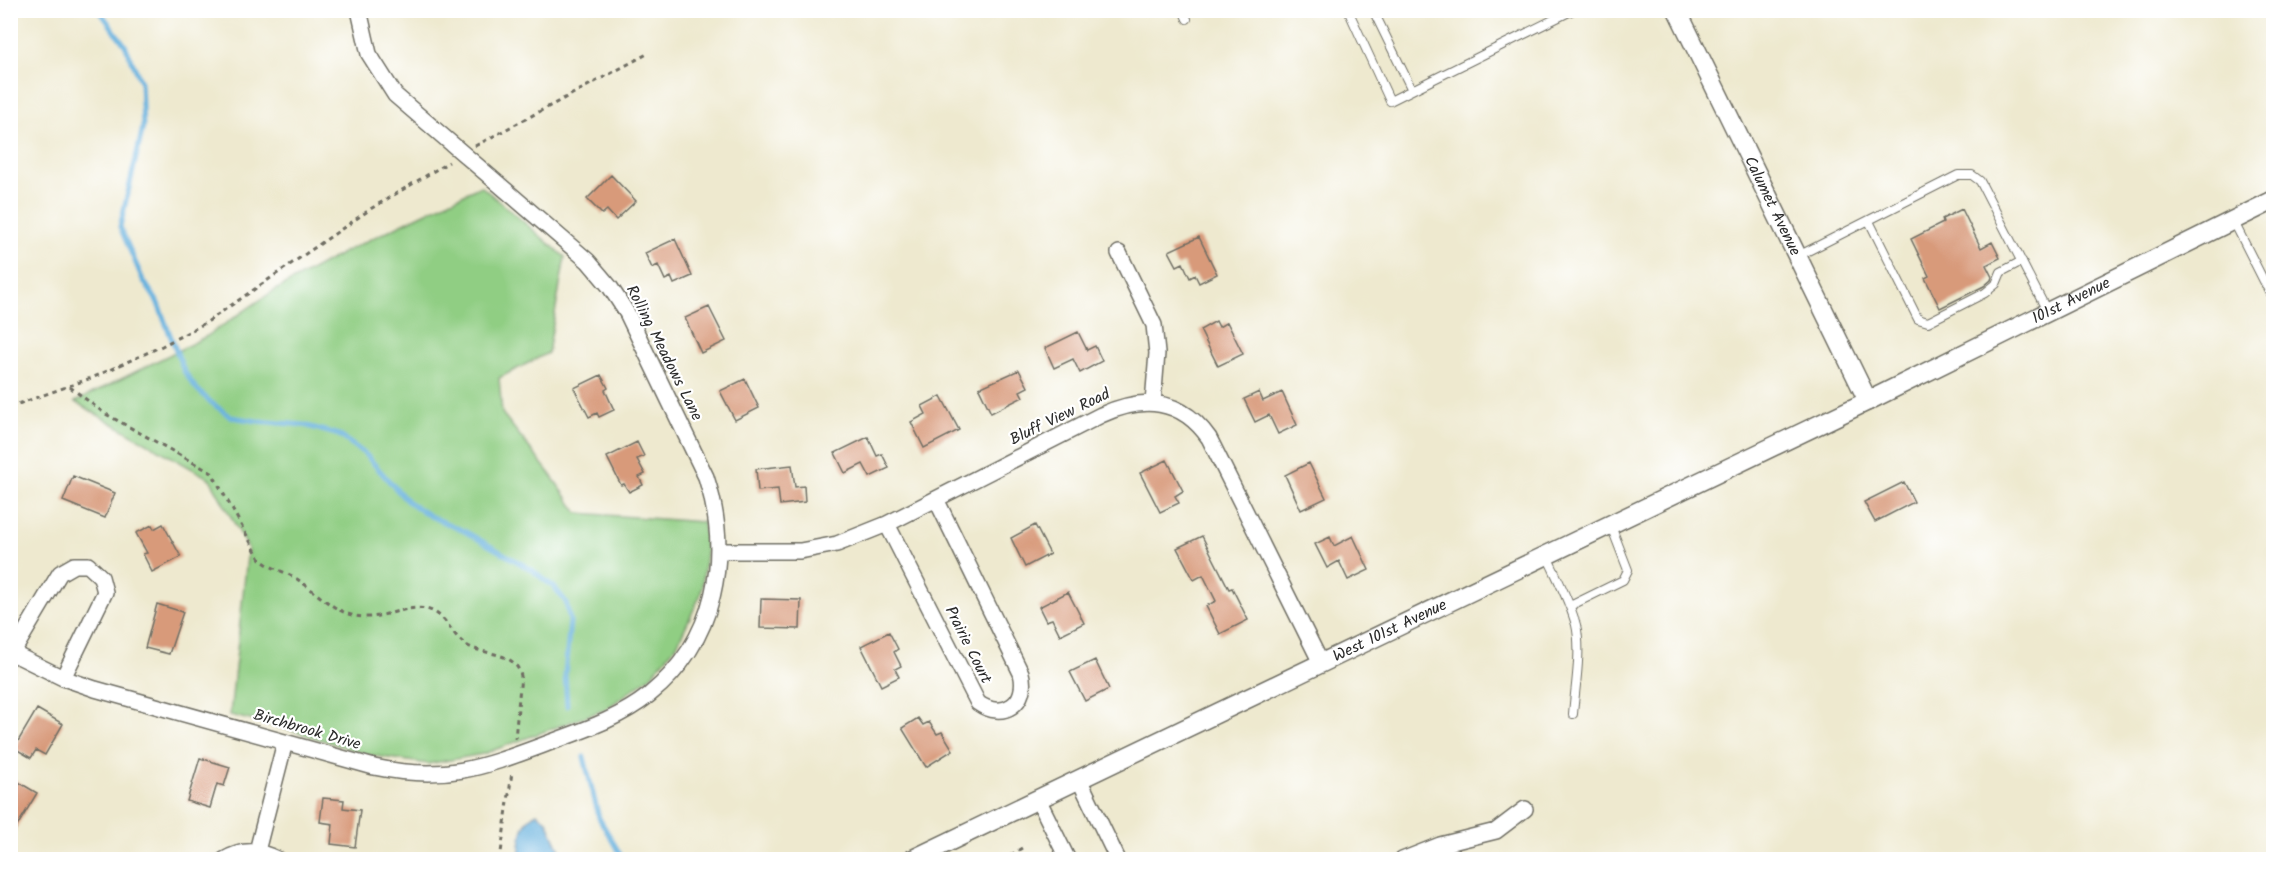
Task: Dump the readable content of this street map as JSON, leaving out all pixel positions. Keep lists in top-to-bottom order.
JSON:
{
  "streets": {
    "street": [
      "Calumet Avenue",
      "101st Avenue",
      "Rolling Meadows Lane",
      "Bluff View Road",
      "West 101st Avenue",
      "Prairie Court",
      "Birchbrook Drive"
    ]
  },
  "crossings": [
    ["Calumet Avenue", "101st Avenue"],
    ["Calumet Avenue", "West 101st Avenue"],
    ["101st Avenue", "West 101st Avenue"],
    ["Rolling Meadows Lane", "Bluff View Road"],
    ["Rolling Meadows Lane", "Birchbrook Drive"],
    ["Bluff View Road", "West 101st Avenue"],
    ["Bluff View Road", "Prairie Court"]
  ]
}
